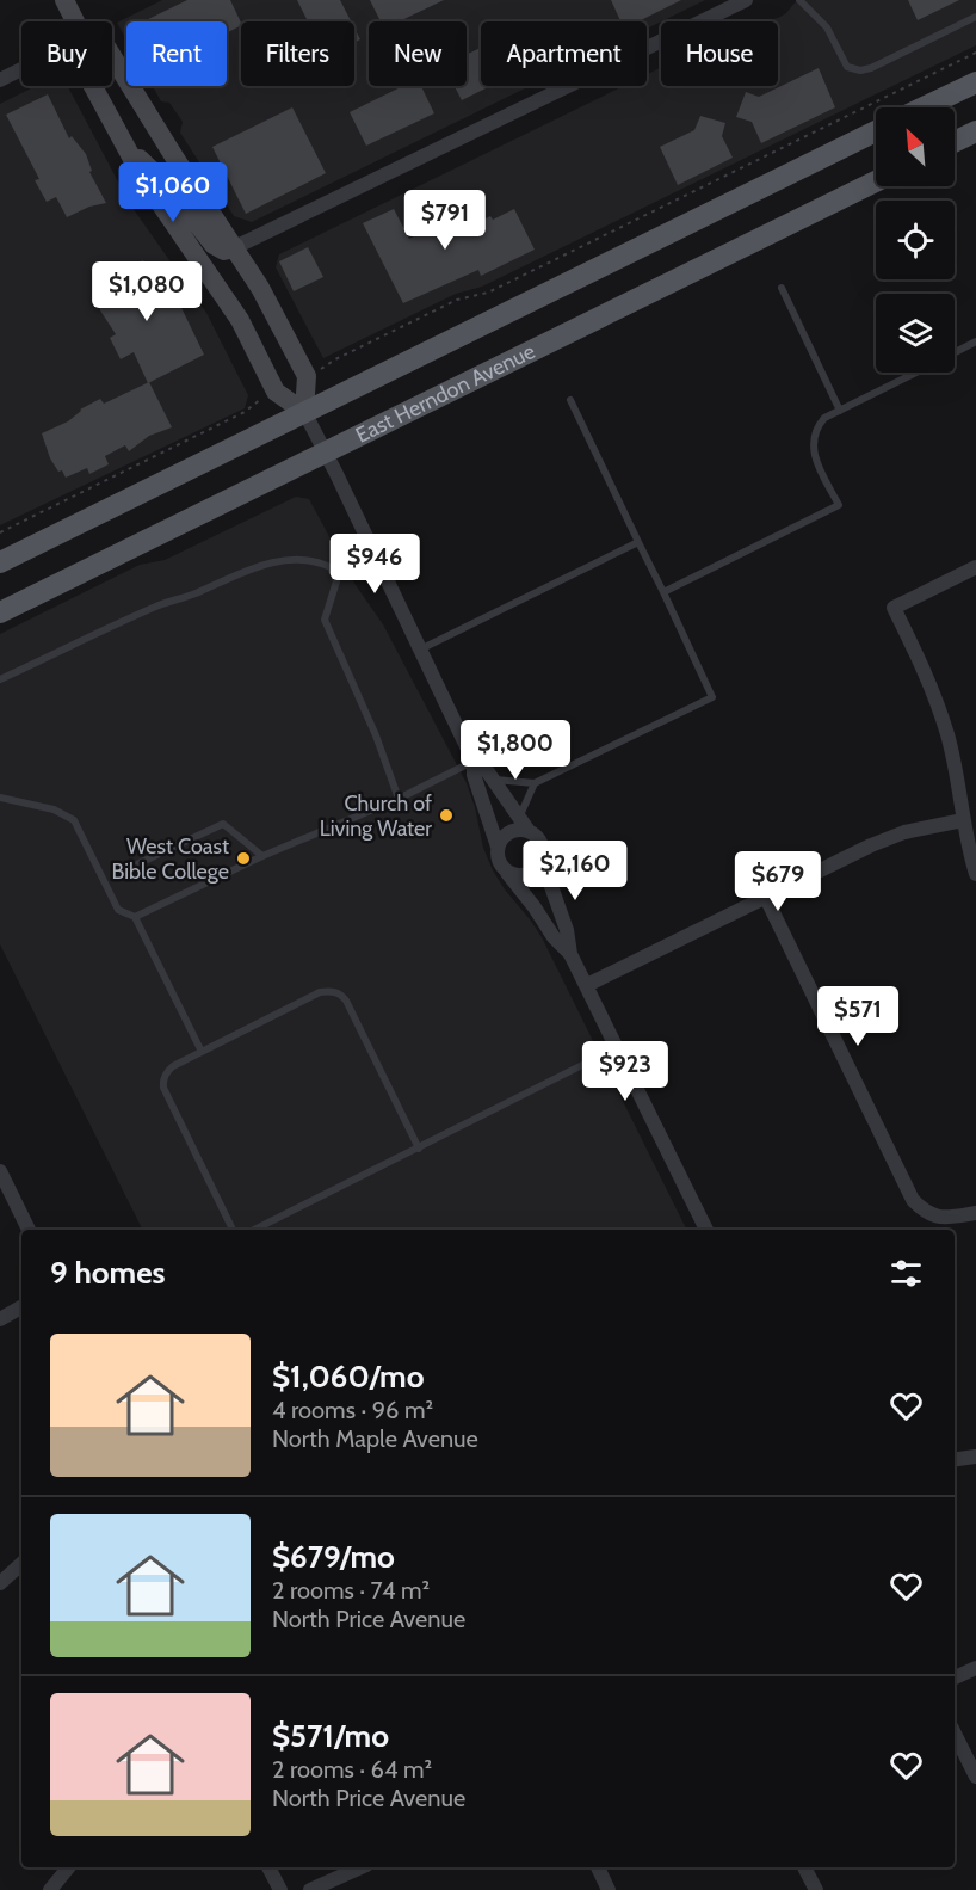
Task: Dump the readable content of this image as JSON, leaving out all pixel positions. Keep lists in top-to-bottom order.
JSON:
{
  "streets": {
    "main road": ["East Herndon Avenue"]
  },
  "places": ["Church of Living Water", "West Coast Bible College"],
  "north": "top left",
  "page": {
    "chip": [
      "Buy",
      "Rent",
      "Filters",
      "New",
      "Apartment",
      "House"
    ],
    "price": [
      "$1,060",
      "$791",
      "$1,080",
      "$946",
      "$1,800",
      "$2,160",
      "$679",
      "$571",
      "$923"
    ],
    "heading": "9 homes",
    "list": [
      {
        "name": "$1,060/mo",
        "note": "4 rooms · 96 m² · North Maple Avenue"
      },
      {
        "name": "$679/mo",
        "note": "2 rooms · 74 m² · North Price Avenue"
      },
      {
        "name": "$571/mo",
        "note": "2 rooms · 64 m² · North Price Avenue"
      }
    ]
  }
}
